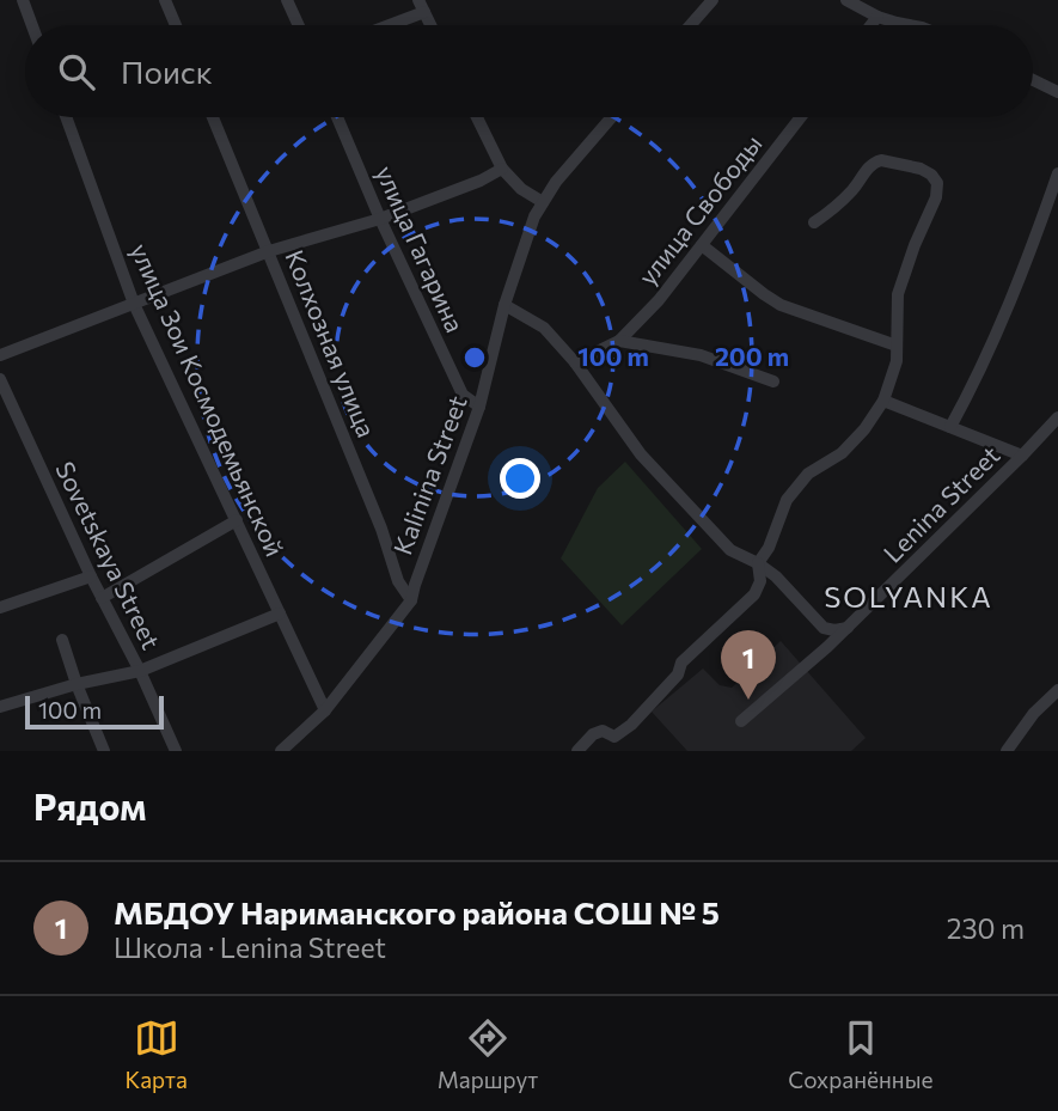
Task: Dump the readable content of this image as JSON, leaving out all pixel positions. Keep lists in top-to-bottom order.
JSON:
{
  "streets": {
    "street": [
      "улица Свободы",
      "улица Гагарина",
      "Колхозная улица",
      "улица Зои Космодемьянской",
      "Kalinina Street",
      "Lenina Street",
      "Sovetskaya Street"
    ]
  },
  "crossings": [
    ["улица Гагарина", "Kalinina Street"],
    ["Колхозная улица", "Kalinina Street"],
    ["улица Зои Космодемьянской", "Kalinina Street"]
  ],
  "districts": ["SOLYANKA"],
  "scale_bar": "100 m",
  "page": {
    "search": "Поиск",
    "pins": "1",
    "scale": "100 m",
    "heading": "Рядом",
    "list": [
      {
        "mark": "1",
        "name": "МБДОУ Нариманского района СОШ № 5",
        "note": "Школа · Lenina Street",
        "value": "230 m"
      }
    ],
    "nav": ["Карта", "Маршрут", "Сохранённые"]
  },
  "rings": ["100 m", "200 m"]
}
